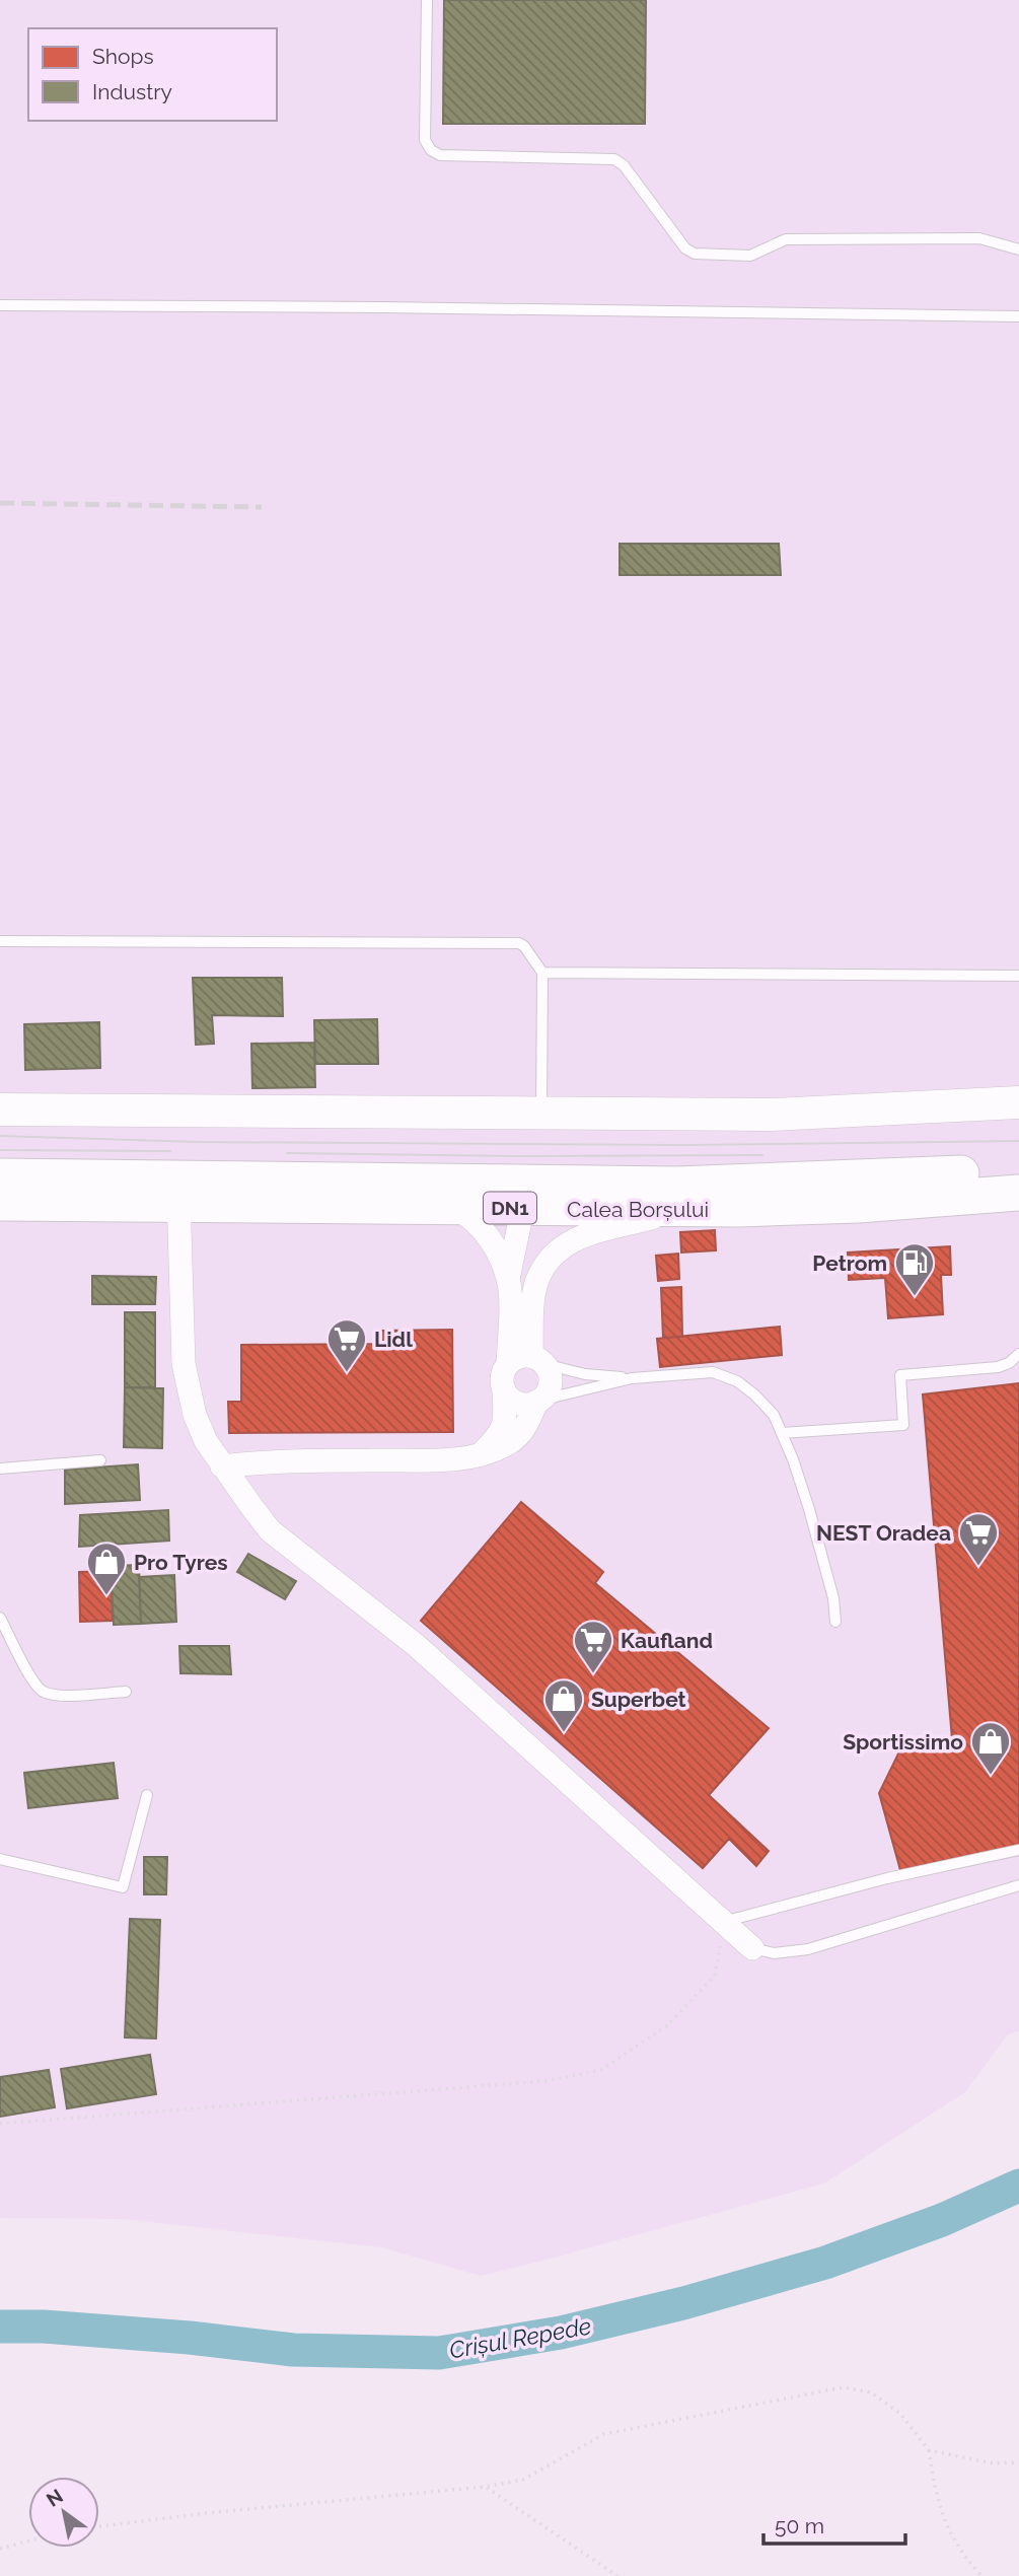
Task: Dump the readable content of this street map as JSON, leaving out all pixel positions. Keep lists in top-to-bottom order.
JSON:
{
  "streets": {
    "main road": ["DN1", "Calea Borșului"]
  },
  "water": ["Crișul Repede"],
  "places": {
    "fuel station": ["Petrom"],
    "supermarket": ["Lidl", "NEST Oradea", "Kaufland"],
    "shop": ["Pro Tyres", "Superbet", "Sportissimo"]
  },
  "legend": ["Shops", "Industry"],
  "scale_bar": "50 m",
  "north": "top left"
}
